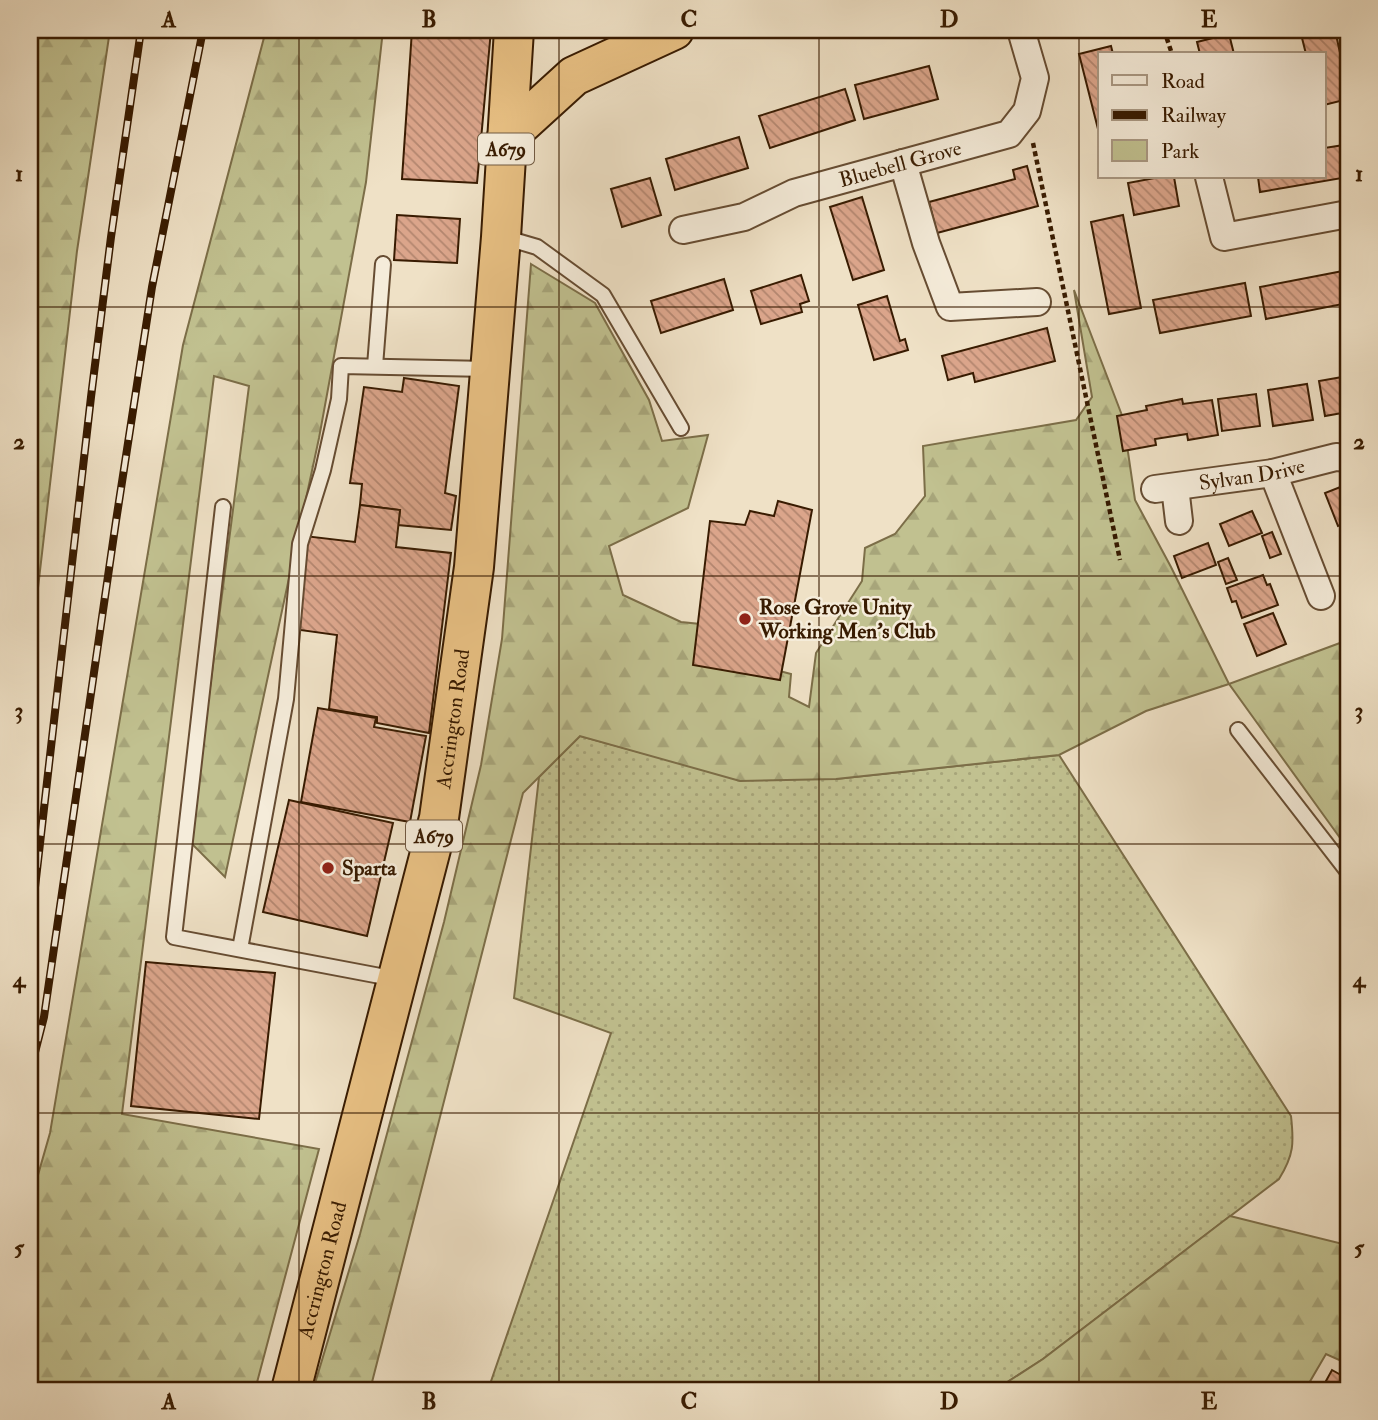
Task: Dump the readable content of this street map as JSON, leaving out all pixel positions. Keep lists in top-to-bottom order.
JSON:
{
  "streets": {
    "highway": ["A679", "Accrington Road"],
    "street": ["Bluebell Grove", "Sylvan Drive"]
  },
  "places": ["Rose Grove Unity Working Men's Club", "Sparta"],
  "legend": ["Road", "Railway", "Park"],
  "grid": {
    "columns": [
      "A",
      "B",
      "C",
      "D",
      "E"
    ],
    "rows": [
      "1",
      "2",
      "3",
      "4",
      "5"
    ]
  }
}
